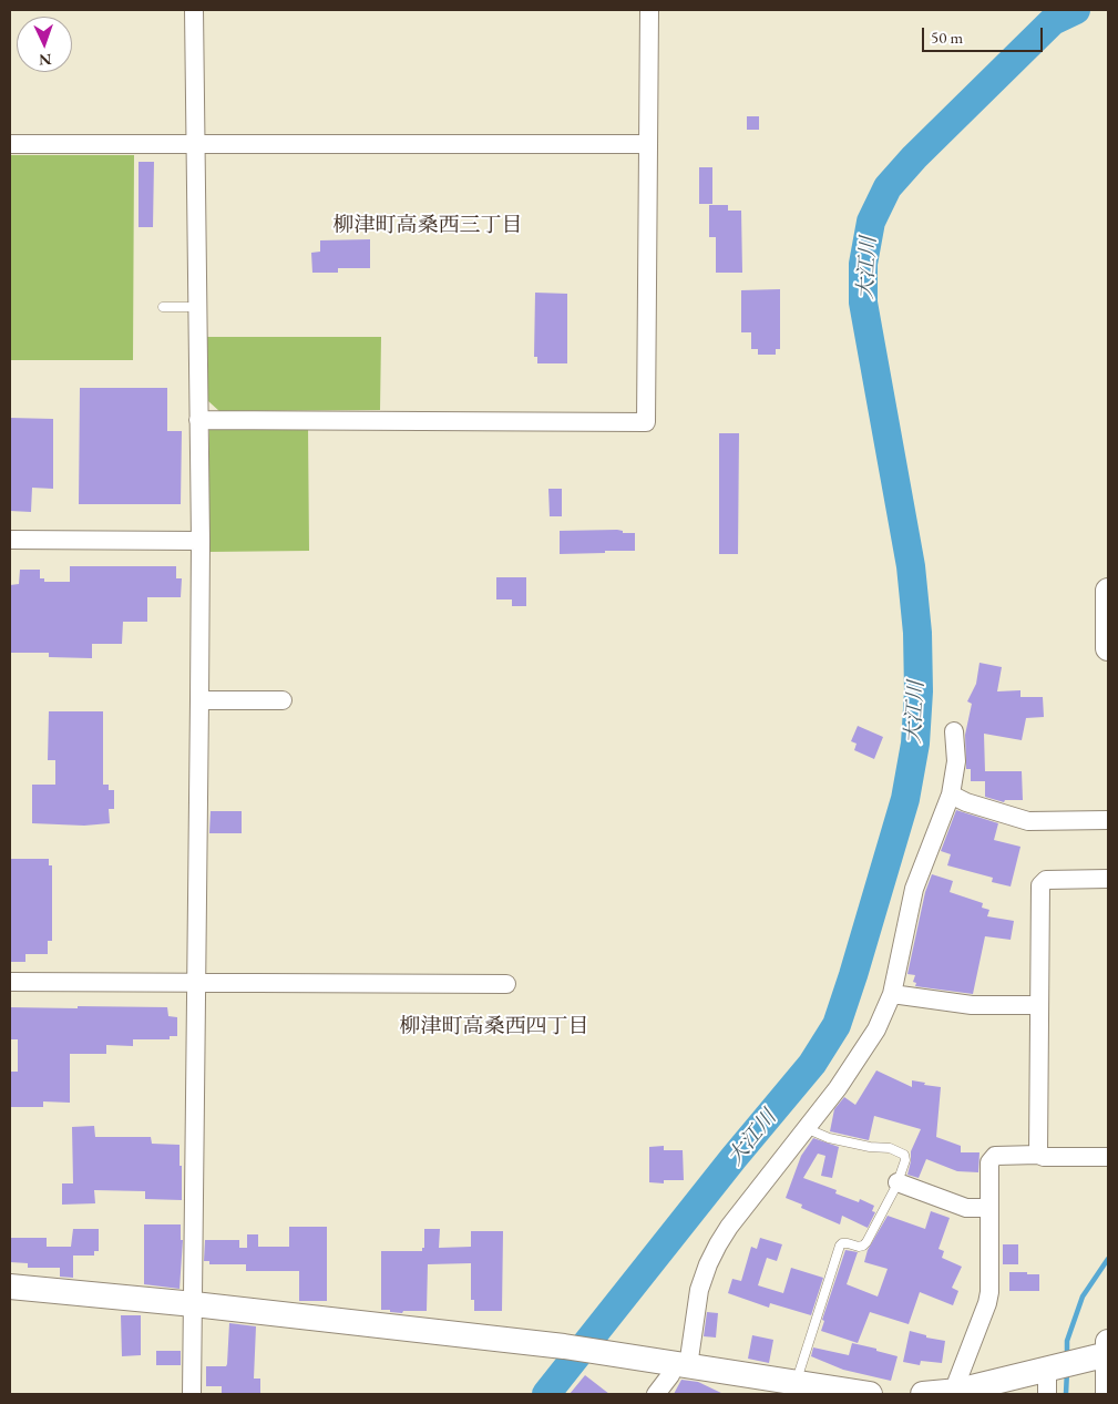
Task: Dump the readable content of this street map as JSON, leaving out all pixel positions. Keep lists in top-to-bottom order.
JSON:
{
  "districts": ["柳津町高桑西三丁目", "柳津町高桑西四丁目"],
  "water": ["大江川"],
  "scale_bar": "50 m",
  "north": "bottom"
}
